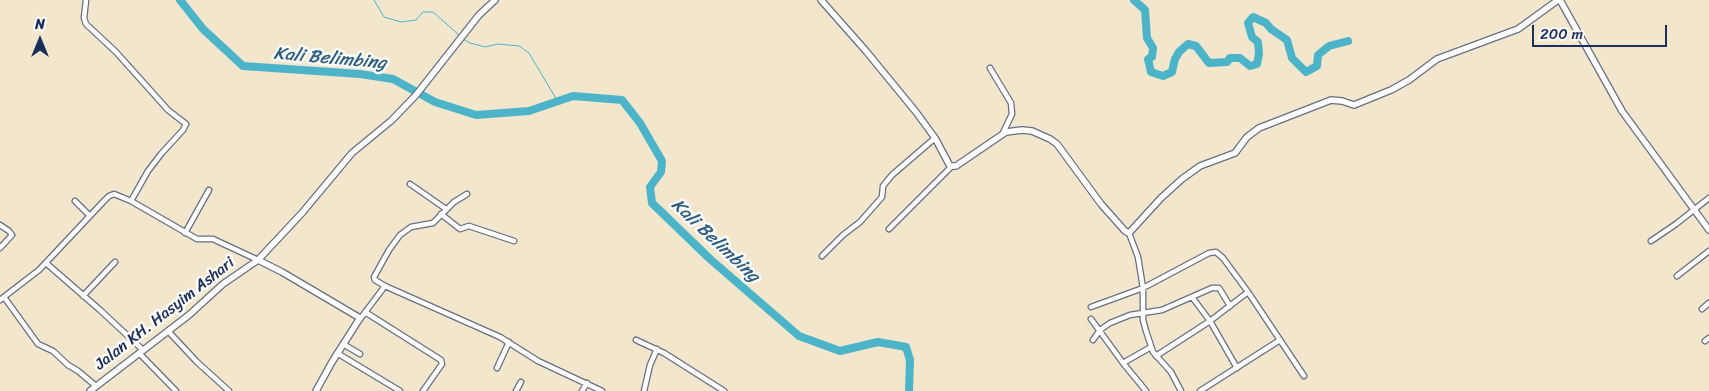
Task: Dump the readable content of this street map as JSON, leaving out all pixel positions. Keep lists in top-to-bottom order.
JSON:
{
  "streets": {
    "street": ["Jalan KH. Hasyim Ashari"]
  },
  "water": ["Kali Belimbing"],
  "scale_bar": "200 m",
  "north": "top"
}
